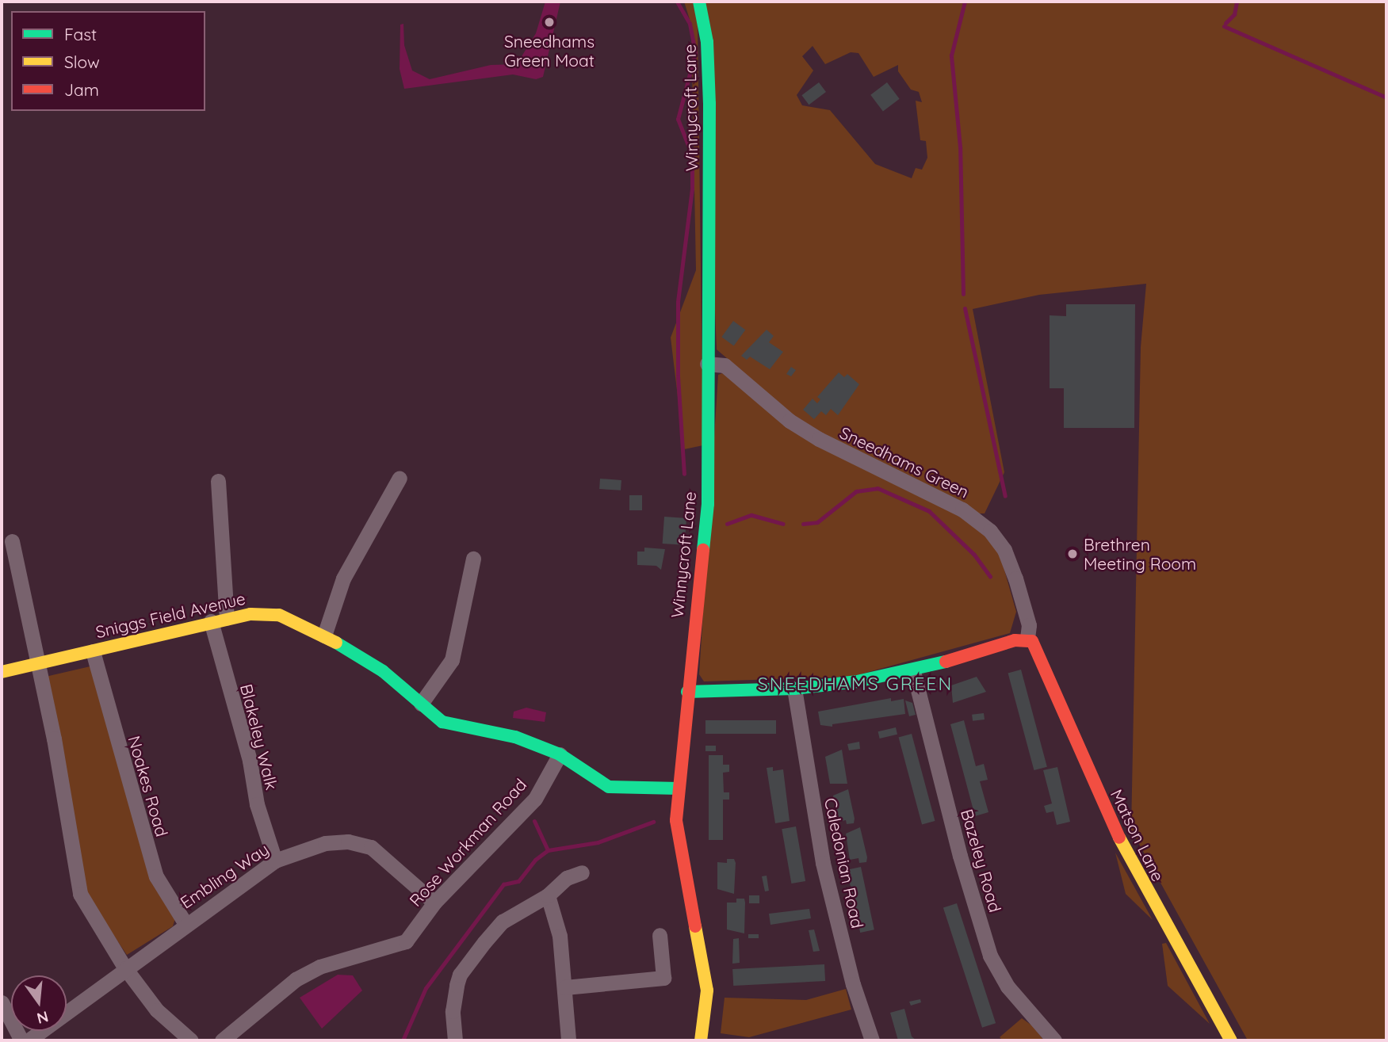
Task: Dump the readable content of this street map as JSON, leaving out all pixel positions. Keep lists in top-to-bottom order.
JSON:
{
  "streets": {
    "street": [
      "Winnycroft Lane",
      "Sneedhams Green",
      "Sniggs Field Avenue",
      "Blakeley Walk",
      "Noakes Road",
      "Matson Lane",
      "Rose Workman Road",
      "Bazeley Road",
      "Caledonian Road",
      "Embling Way"
    ]
  },
  "crossings": [
    ["Winnycroft Lane", "Sneedhams Green"],
    ["Winnycroft Lane", "Sniggs Field Avenue"],
    ["Sneedhams Green", "Matson Lane"],
    ["Sniggs Field Avenue", "Blakeley Walk"],
    ["Sniggs Field Avenue", "Noakes Road"],
    ["Sniggs Field Avenue", "Rose Workman Road"],
    ["Blakeley Walk", "Embling Way"],
    ["Noakes Road", "Embling Way"],
    ["Rose Workman Road", "Embling Way"]
  ],
  "districts": ["SNEEDHAMS GREEN"],
  "places": ["Sneedhams Green Moat", "Brethren Meeting Room"],
  "legend": ["Fast", "Slow", "Jam"],
  "north": "bottom"
}
